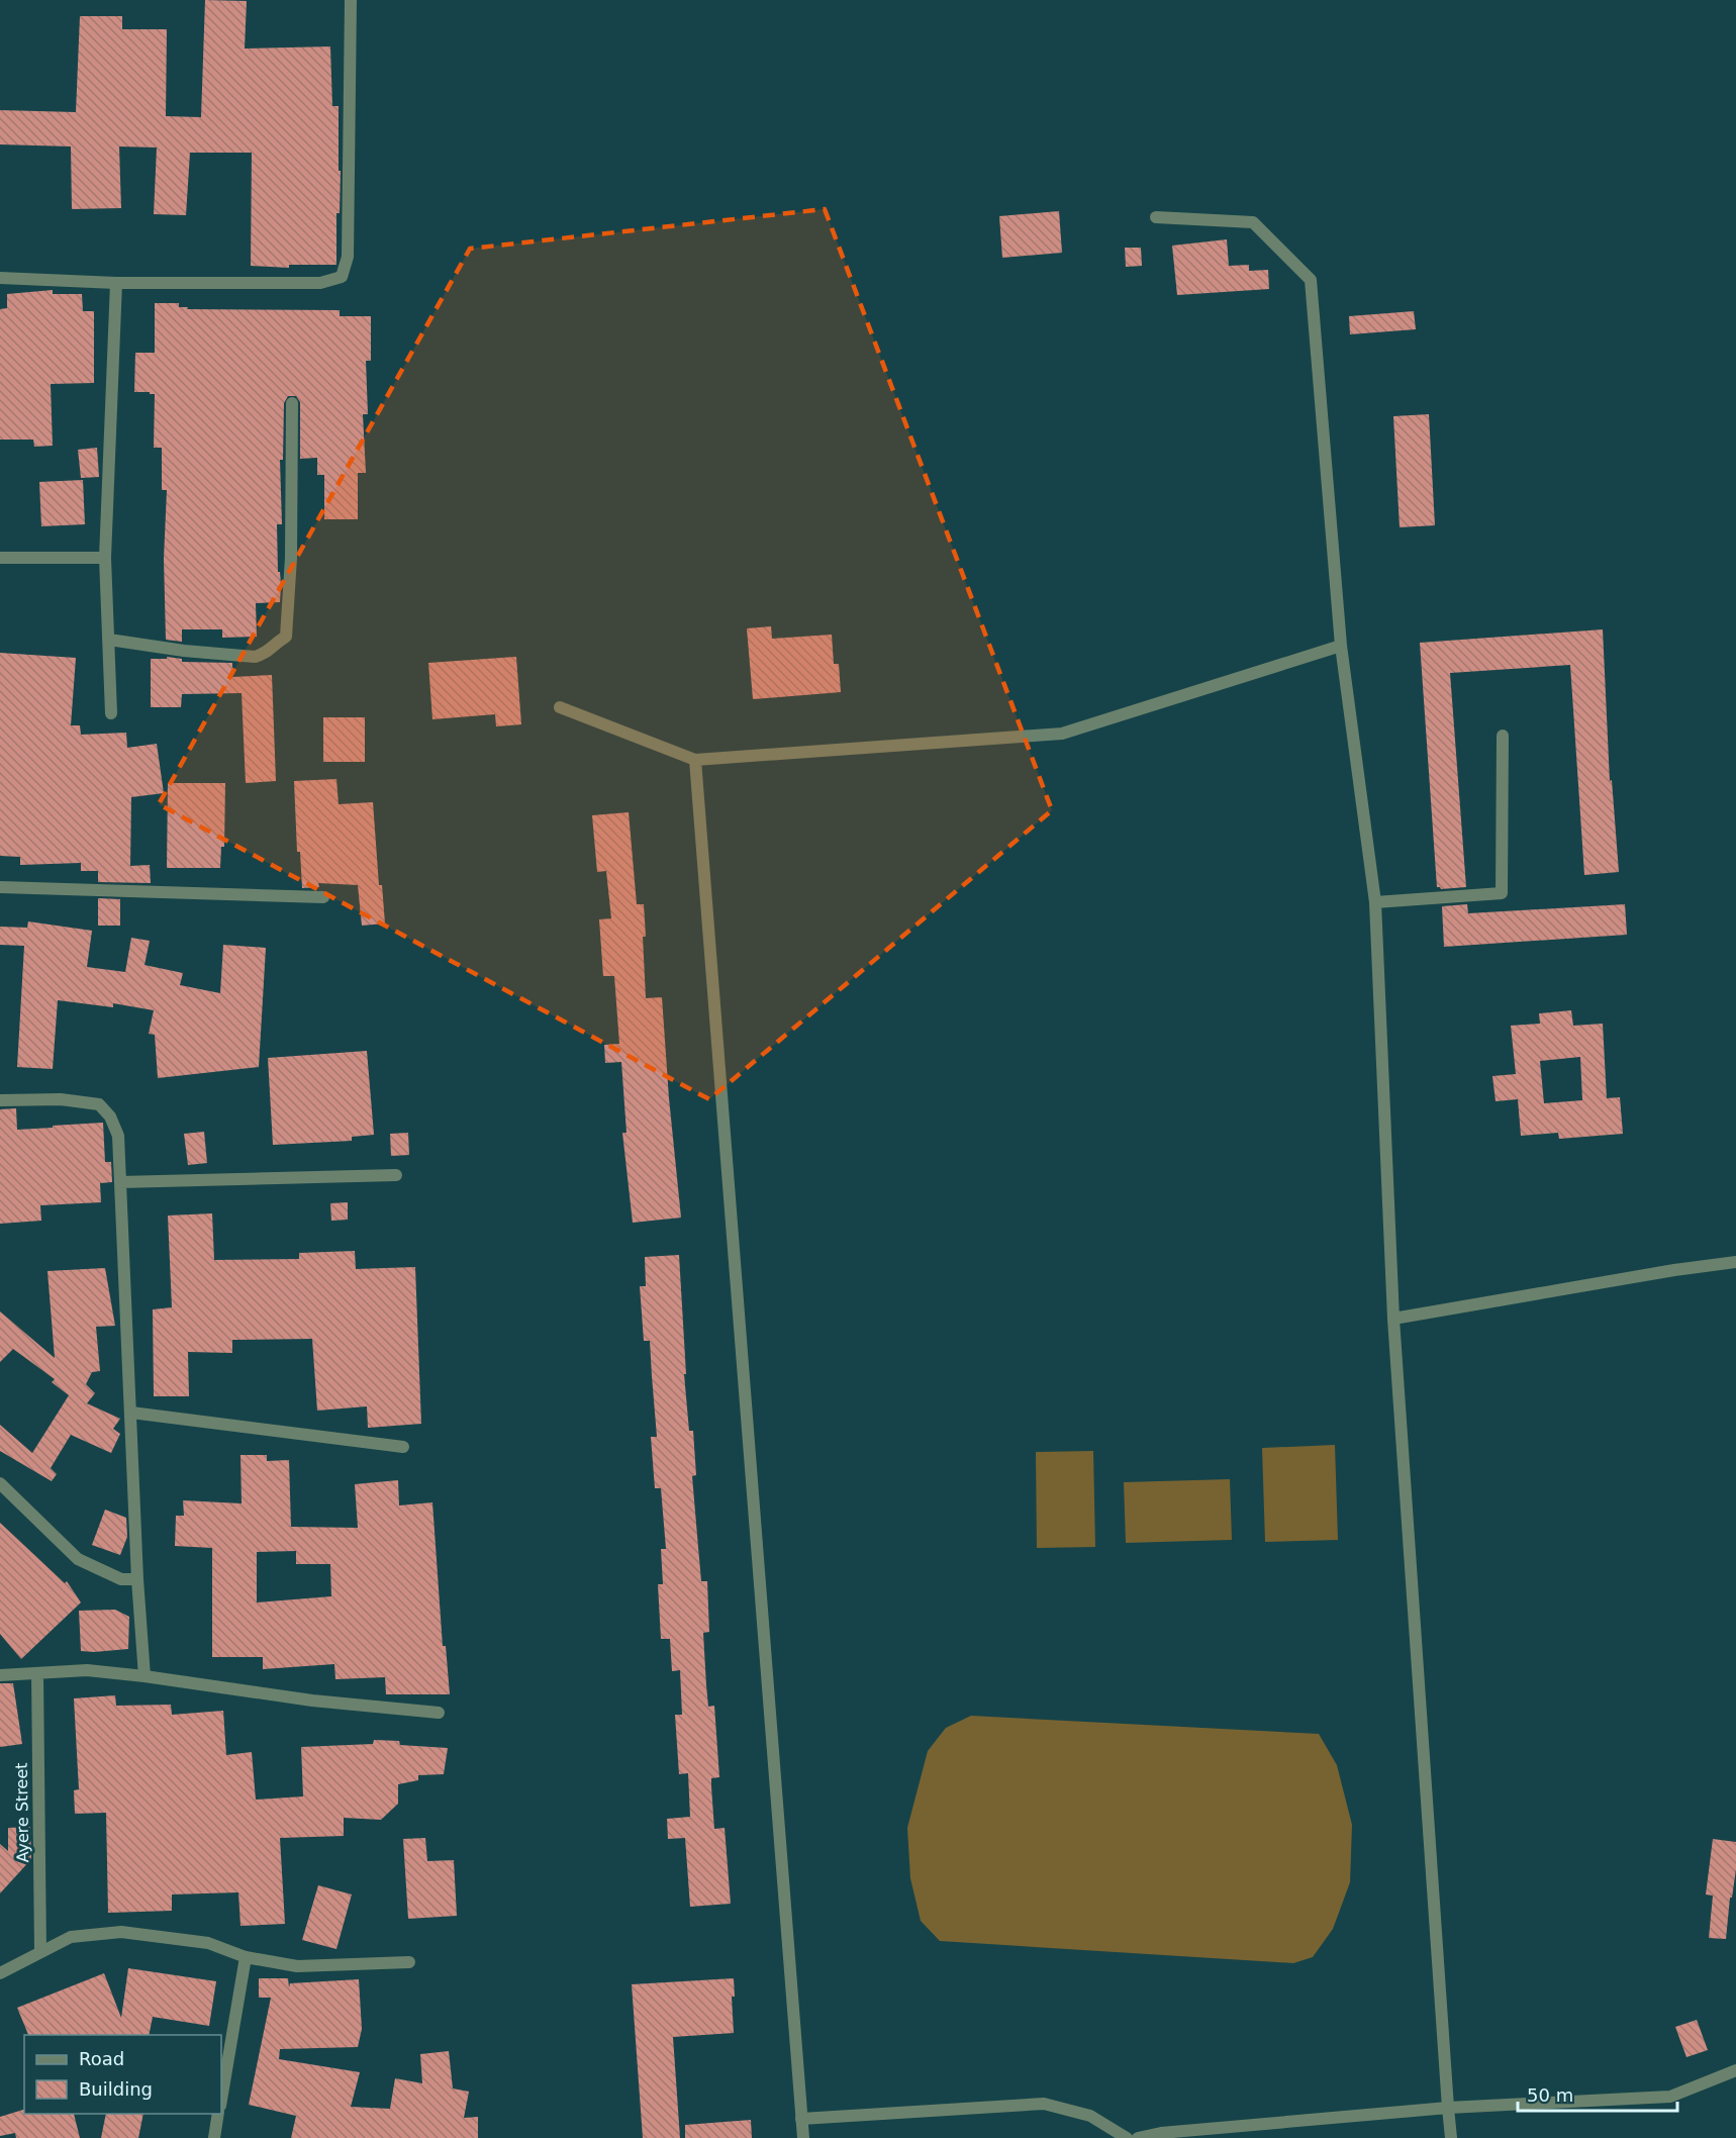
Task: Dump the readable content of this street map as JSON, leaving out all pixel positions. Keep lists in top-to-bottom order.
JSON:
{
  "streets": {
    "street": ["Ayere Street"]
  },
  "legend": ["Road", "Building"],
  "scale_bar": "50 m"
}
